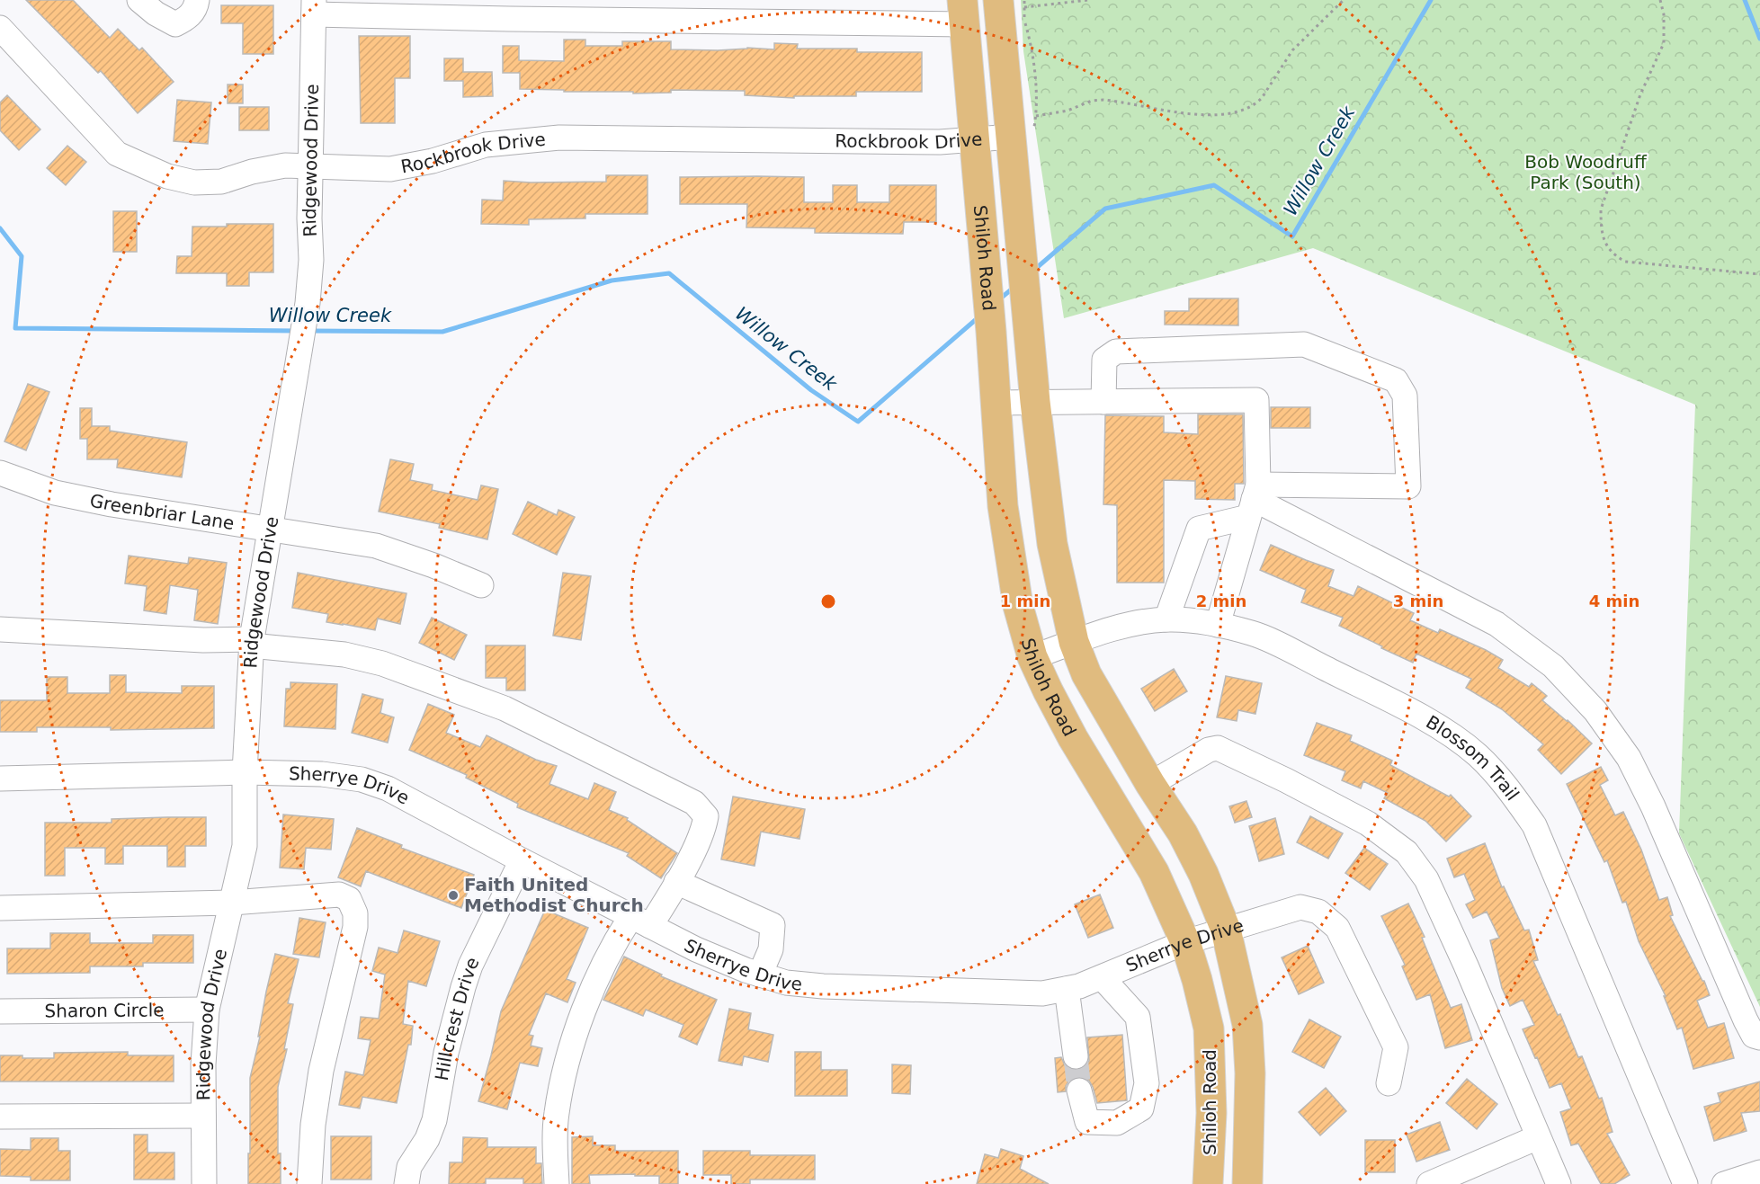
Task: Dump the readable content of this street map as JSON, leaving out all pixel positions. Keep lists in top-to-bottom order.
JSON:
{
  "streets": {
    "main road": ["Shiloh Road"],
    "street": [
      "Rockbrook Drive",
      "Ridgewood Drive",
      "Greenbriar Lane",
      "Blossom Trail",
      "Sherrye Drive",
      "Sharon Circle",
      "Hillcrest Drive"
    ]
  },
  "crossings": [
    ["Rockbrook Drive", "Ridgewood Drive"],
    ["Rockbrook Drive", "Shiloh Road"],
    ["Ridgewood Drive", "Greenbriar Lane"],
    ["Ridgewood Drive", "Sherrye Drive"],
    ["Ridgewood Drive", "Sharon Circle"],
    ["Shiloh Road", "Blossom Trail"],
    ["Shiloh Road", "Sherrye Drive"],
    ["Sherrye Drive", "Hillcrest Drive"]
  ],
  "water": ["Willow Creek"],
  "parks": ["Bob Woodruff Park (South)"],
  "places": ["Faith United Methodist Church"],
  "rings": [
    "1 min",
    "2 min",
    "3 min",
    "4 min"
  ]
}
